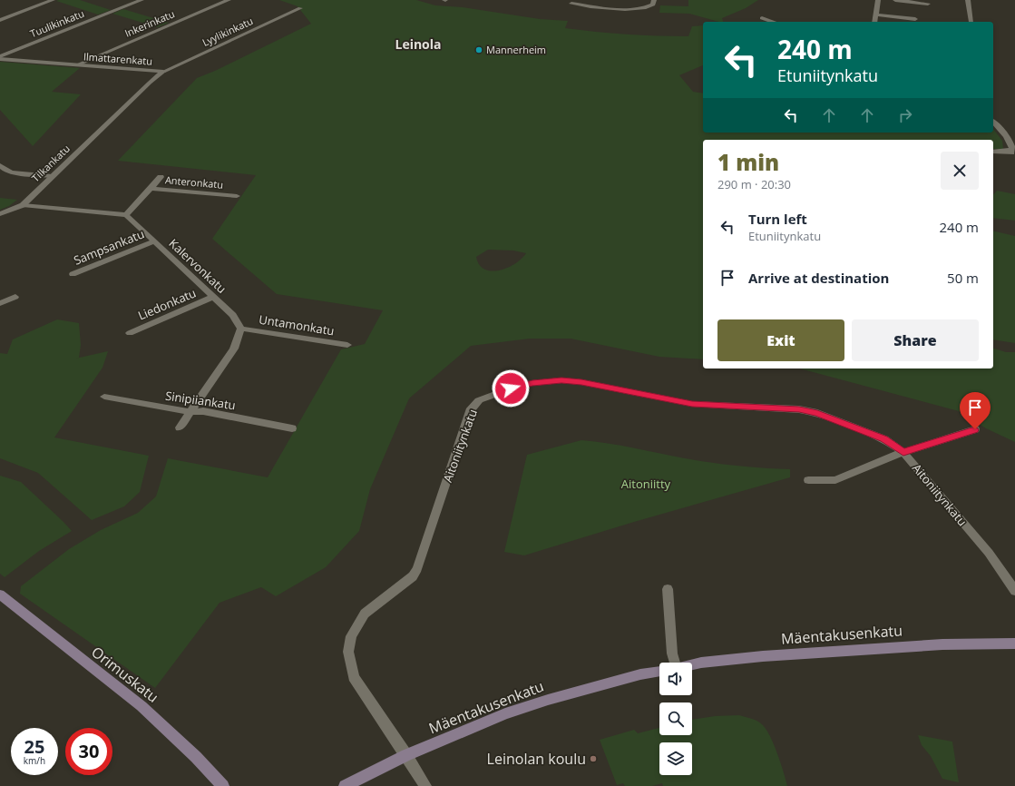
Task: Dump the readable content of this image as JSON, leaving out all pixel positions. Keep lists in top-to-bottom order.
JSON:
{
  "streets": {
    "main road": ["Mäentakusenkatu", "Orimuskatu"],
    "street": [
      "Tuulikinkatu",
      "Inkerinkatu",
      "Lyylikinkatu",
      "Ilmattarenkatu",
      "Tilkankatu",
      "Anteronkatu",
      "Sampsankatu",
      "Kalervonkatu",
      "Liedonkatu",
      "Untamonkatu",
      "Sinipiiankatu",
      "Aitoniitynkatu"
    ]
  },
  "crossings": [
    ["Tuulikinkatu", "Ilmattarenkatu"],
    ["Inkerinkatu", "Ilmattarenkatu"],
    ["Lyylikinkatu", "Ilmattarenkatu"],
    ["Ilmattarenkatu", "Tilkankatu"],
    ["Anteronkatu", "Kalervonkatu"],
    ["Sampsankatu", "Kalervonkatu"],
    ["Kalervonkatu", "Liedonkatu"],
    ["Kalervonkatu", "Untamonkatu"],
    ["Aitoniitynkatu", "Mäentakusenkatu"]
  ],
  "districts": ["Leinola"],
  "parks": ["Aitoniitty"],
  "places": ["Mannerheim", "Leinolan koulu"],
  "page": {
    "turn": ["240 m", "Etuniitynkatu"],
    "heading": ["1 min", "290 m · 20:30"],
    "list": [
      {
        "name": "Turn left",
        "note": "Etuniitynkatu",
        "value": "240 m"
      },
      {
        "name": "Arrive at destination",
        "value": "50 m"
      }
    ],
    "buttons": ["Exit", "Share"],
    "speed": "25 km/h",
    "limit": "30"
  }
}
